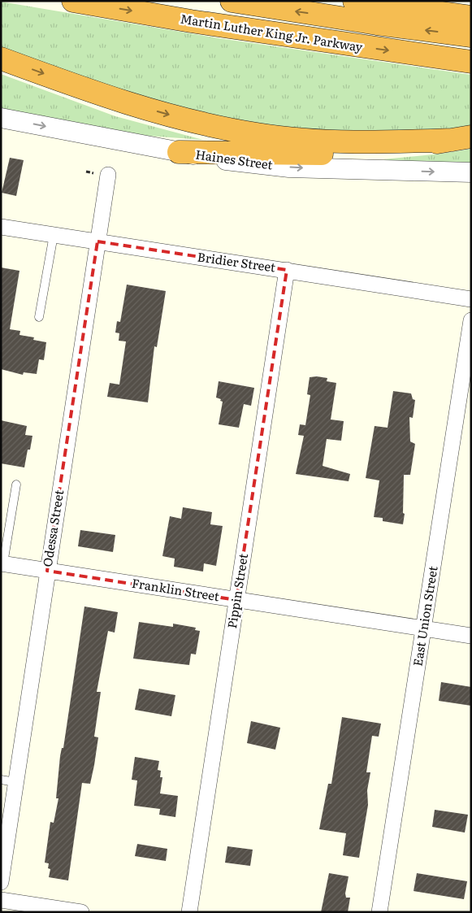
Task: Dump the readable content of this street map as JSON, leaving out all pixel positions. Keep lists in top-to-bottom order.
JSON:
{
  "streets": {
    "highway": ["Martin Luther King Jr. Parkway"],
    "street": [
      "Haines Street",
      "Bridier Street",
      "Odessa Street",
      "Franklin Street",
      "Pippin Street",
      "East Union Street"
    ]
  },
  "crossings": [
    ["Bridier Street", "Odessa Street"],
    ["Bridier Street", "Pippin Street"],
    ["Odessa Street", "Franklin Street"],
    ["Franklin Street", "Pippin Street"],
    ["Franklin Street", "East Union Street"]
  ],
  "one_way": ["Haines Street"]
}
